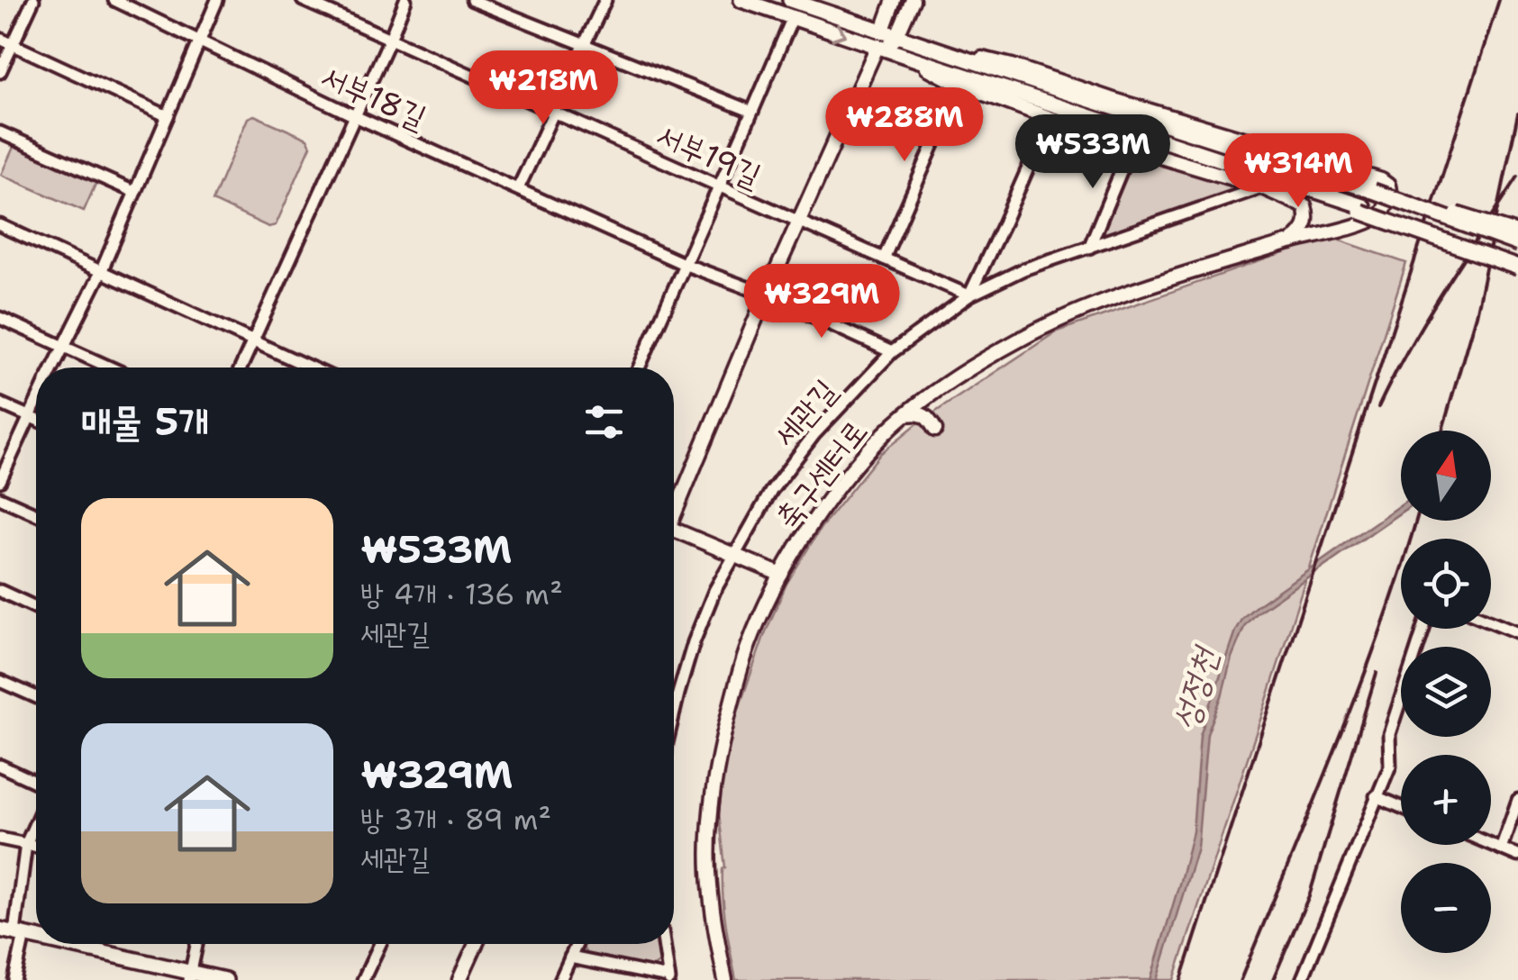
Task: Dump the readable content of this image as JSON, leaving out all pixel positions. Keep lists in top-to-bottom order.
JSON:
{
  "streets": {
    "street": [
      "서부18길",
      "서부19길",
      "세관길",
      "축구센터로"
    ]
  },
  "crossings": [
    ["서부18길", "세관길"],
    ["서부19길", "세관길"]
  ],
  "water": ["성정천"],
  "north": "top",
  "page": {
    "price": [
      "₩218M",
      "₩288M",
      "₩533M",
      "₩314M",
      "₩329M"
    ],
    "heading": "매물 5개",
    "map_buttons": ["+", "−"],
    "list": [
      {
        "name": "₩533M",
        "note": "방 4개 · 136 m² · 세관길"
      },
      {
        "name": "₩329M",
        "note": "방 3개 · 89 m² · 세관길"
      }
    ]
  }
}
